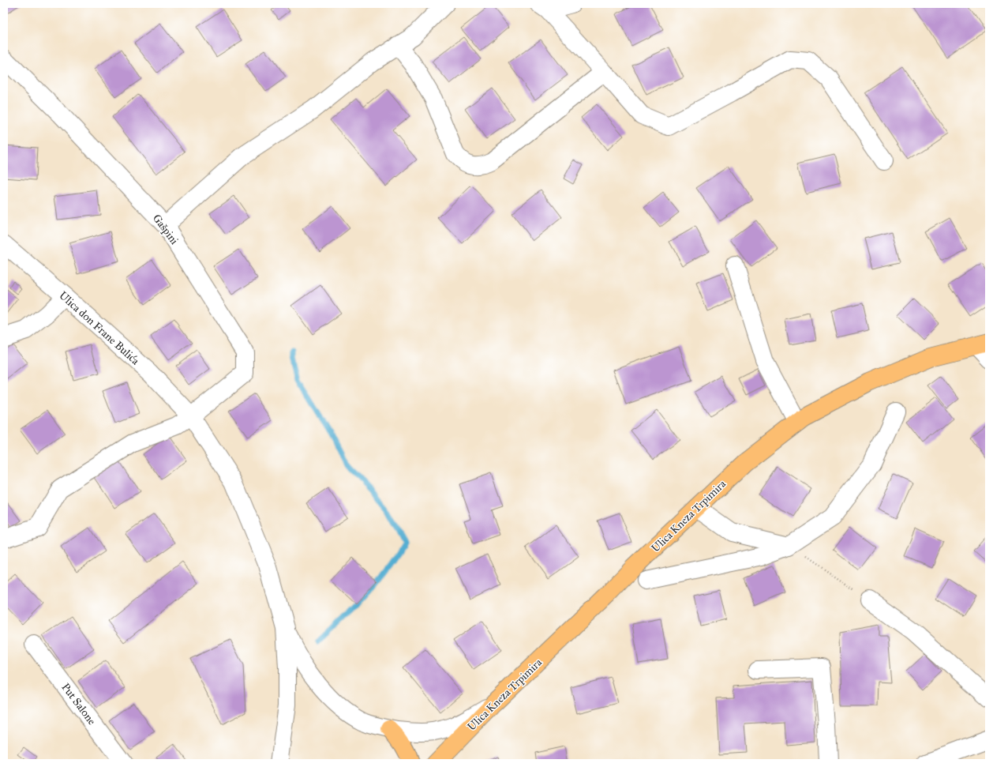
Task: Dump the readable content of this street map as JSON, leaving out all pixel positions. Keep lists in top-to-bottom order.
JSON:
{
  "streets": {
    "main road": ["Ulica Kneza Trpimira"],
    "street": ["Gašpini", "Ulica don Frane Bulića", "Put Salone"]
  },
  "crossings": [
    ["Gašpini", "Ulica don Frane Bulića"],
    ["Ulica don Frane Bulića", "Ulica Kneza Trpimira"]
  ]
}
